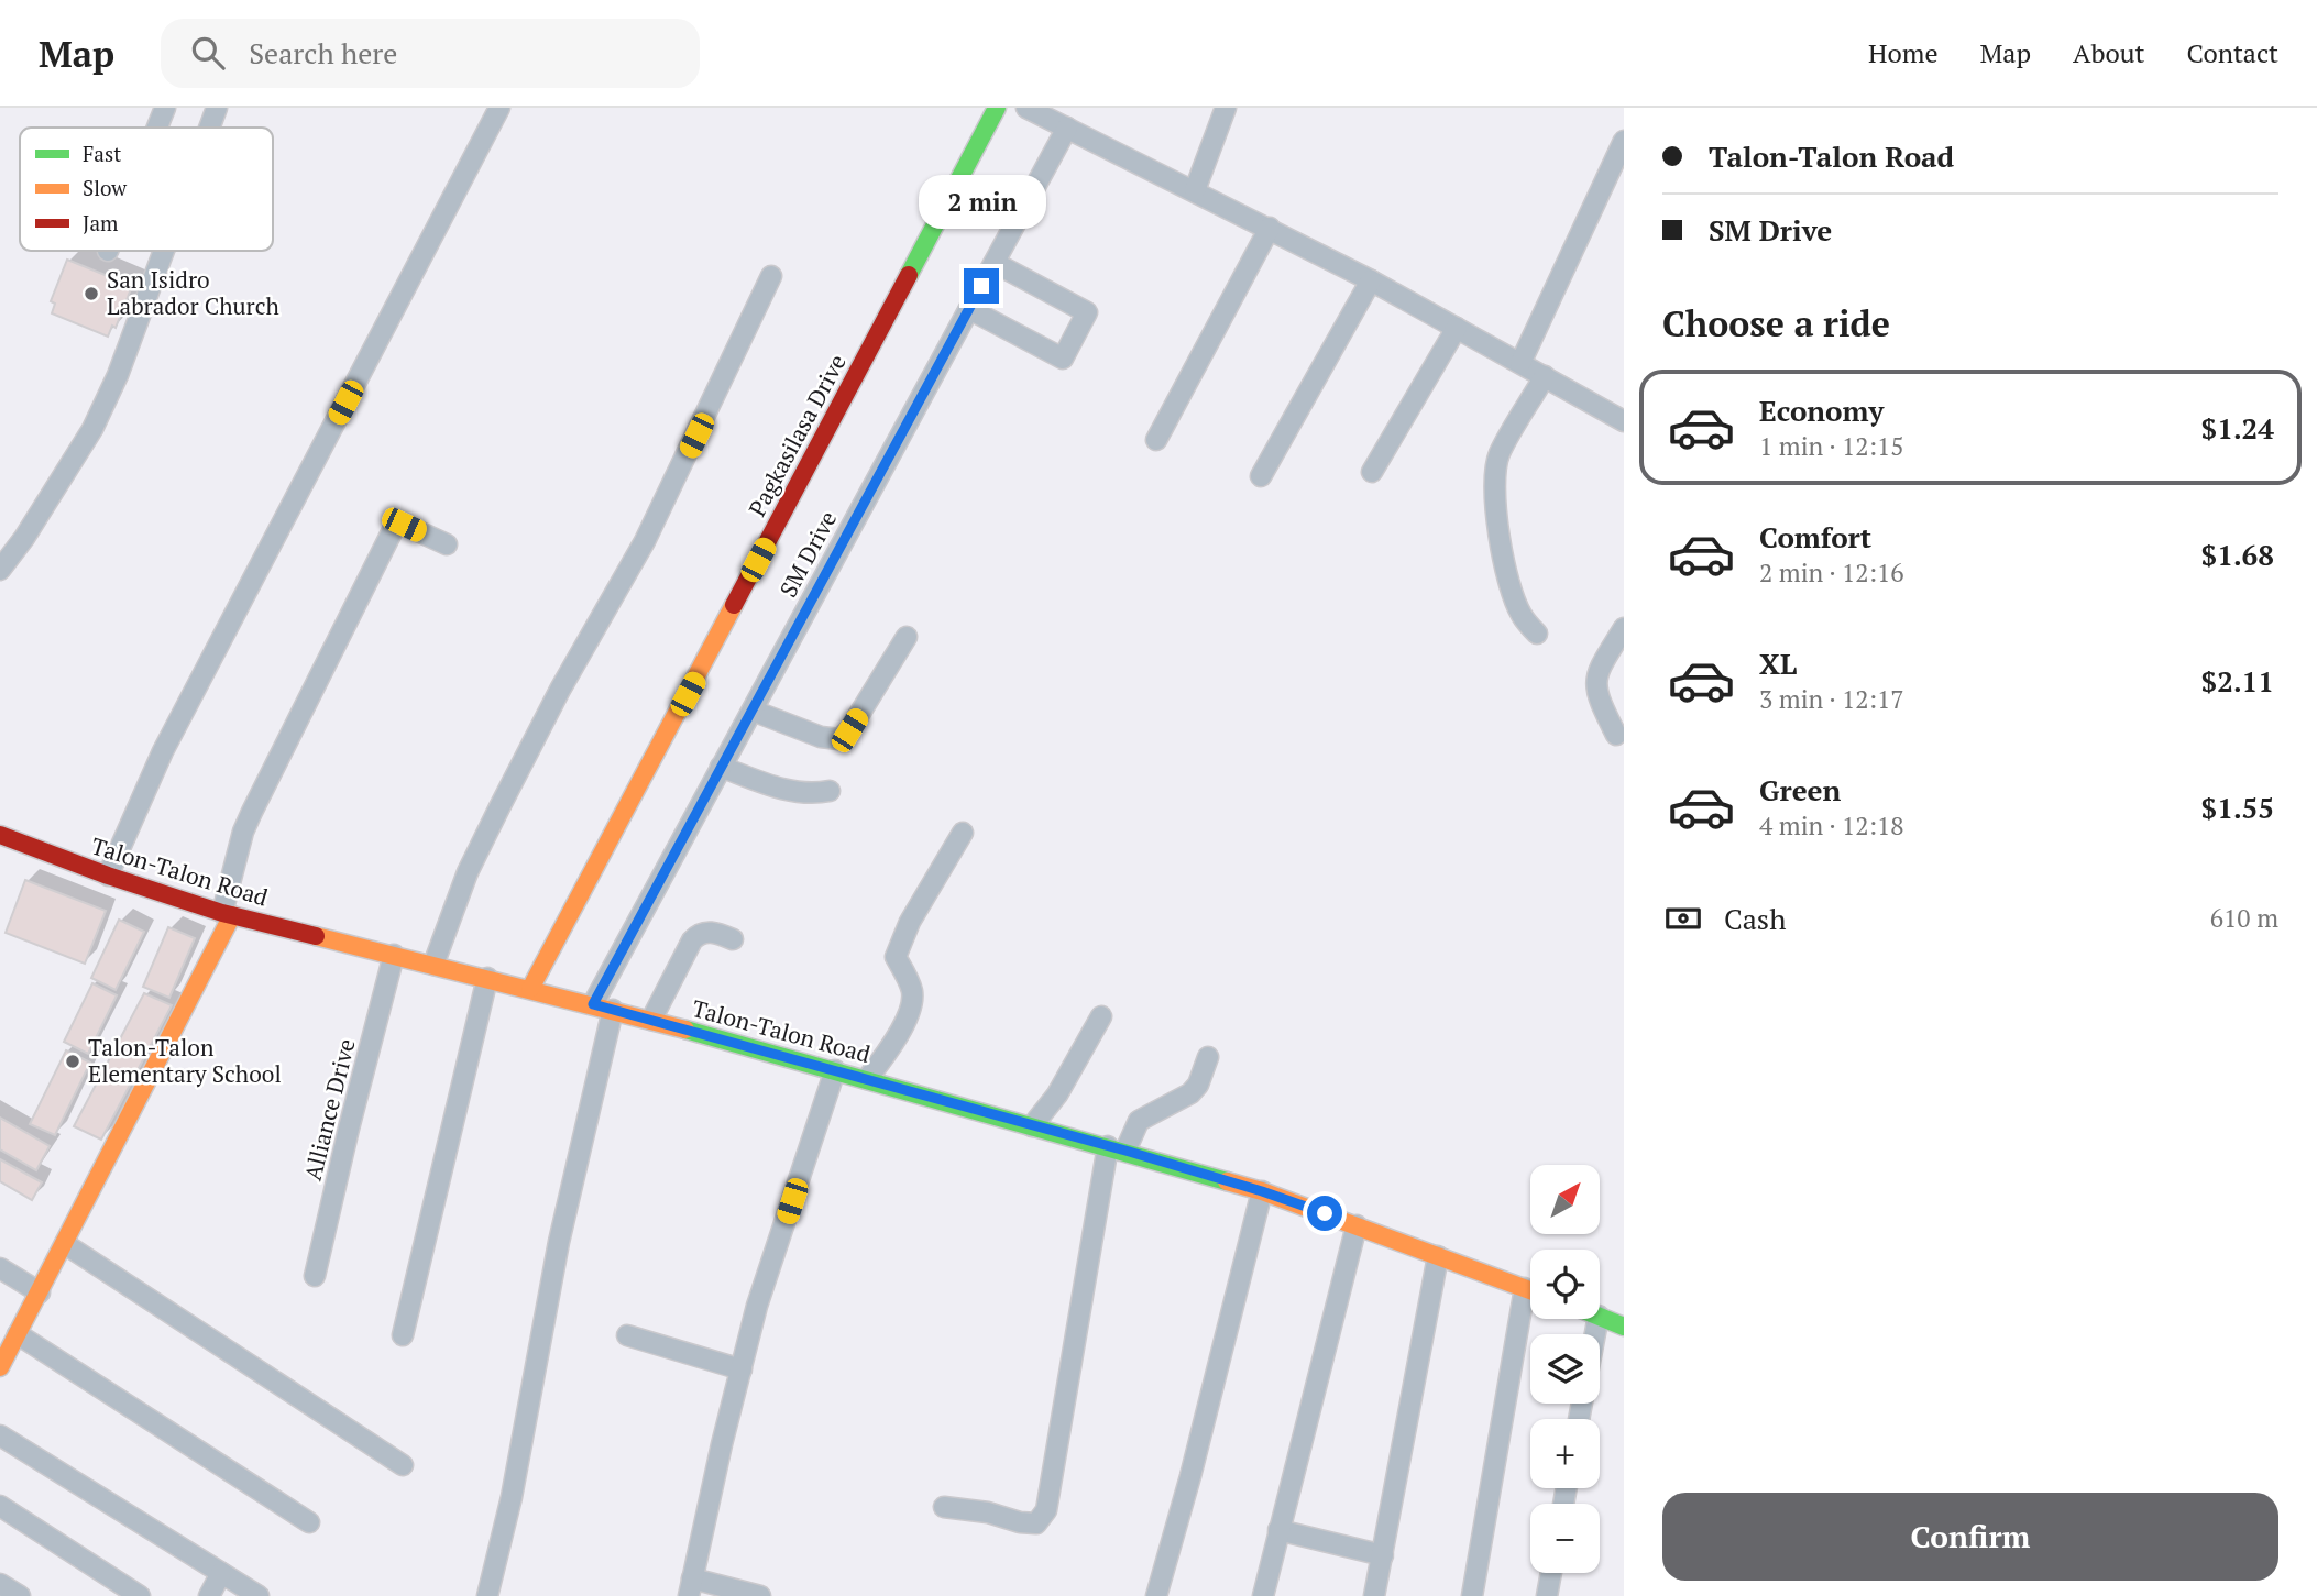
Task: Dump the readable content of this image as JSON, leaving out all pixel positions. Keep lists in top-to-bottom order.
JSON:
{
  "streets": {
    "street": [
      "Pagkasilasa Drive",
      "SM Drive",
      "Talon-Talon Road",
      "Alliance Drive"
    ]
  },
  "crossings": [
    ["Pagkasilasa Drive", "Talon-Talon Road"],
    ["SM Drive", "Talon-Talon Road"],
    ["Talon-Talon Road", "Alliance Drive"]
  ],
  "places": ["San Isidro Labrador Church", "Talon-Talon Elementary School"],
  "legend": ["Fast", "Slow", "Jam"],
  "north": "top right",
  "page": {
    "header": "Map",
    "search": "Search here",
    "nav": [
      "Home",
      "Map",
      "About",
      "Contact"
    ],
    "banner": ["Talon-Talon Road", "SM Drive"],
    "bubble": "2 min",
    "heading": "Choose a ride",
    "list": [
      {
        "name": "Economy",
        "note": "1 min · 12:15",
        "value": "$1.24"
      },
      {
        "name": "Comfort",
        "note": "2 min · 12:16",
        "value": "$1.68"
      },
      {
        "name": "XL",
        "note": "3 min · 12:17",
        "value": "$2.11"
      },
      {
        "name": "Green",
        "note": "4 min · 12:18",
        "value": "$1.55"
      }
    ],
    "pay": ["Cash", "610 m"],
    "map_buttons": ["+", "−"],
    "buttons": "Confirm"
  }
}
